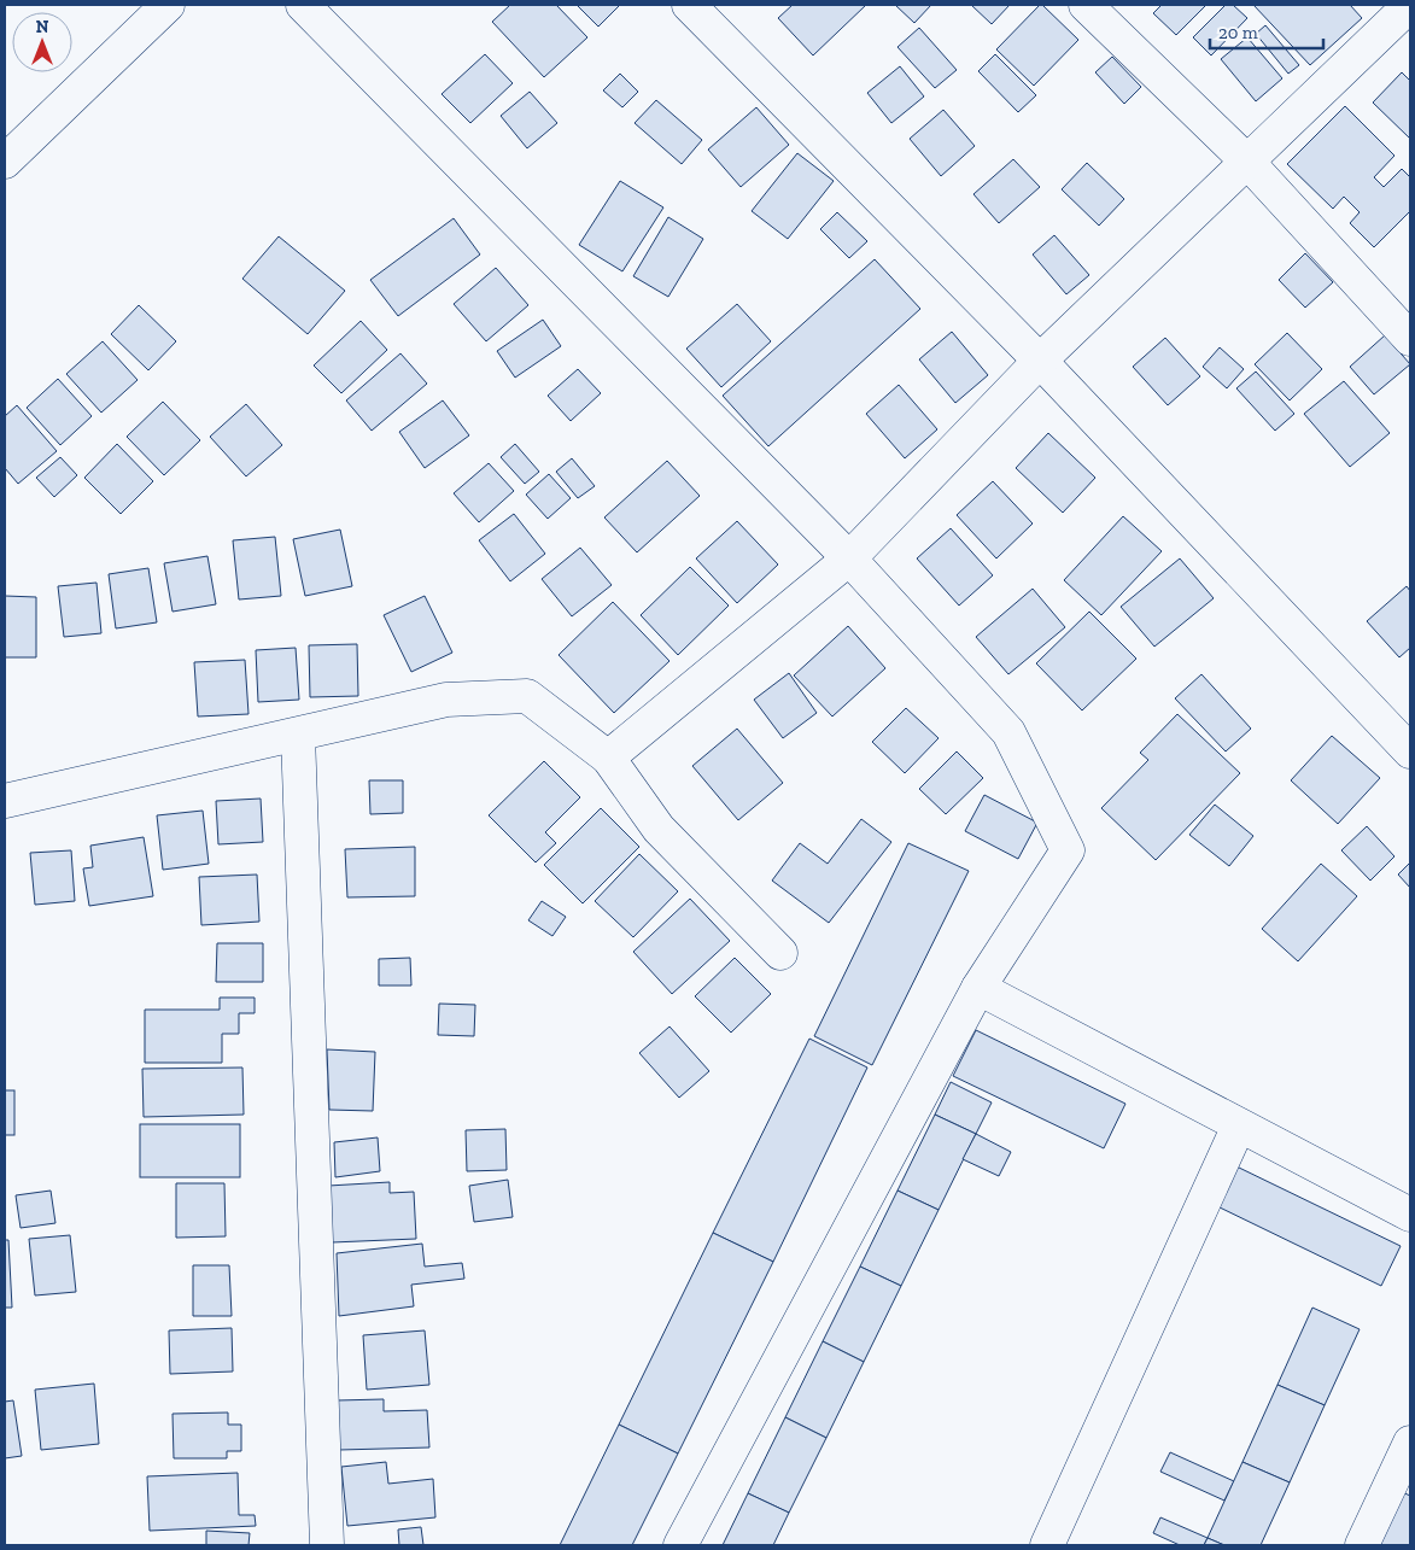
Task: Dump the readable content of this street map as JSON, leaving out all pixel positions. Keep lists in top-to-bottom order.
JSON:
{
  "scale_bar": "20 m",
  "north": "top"
}
